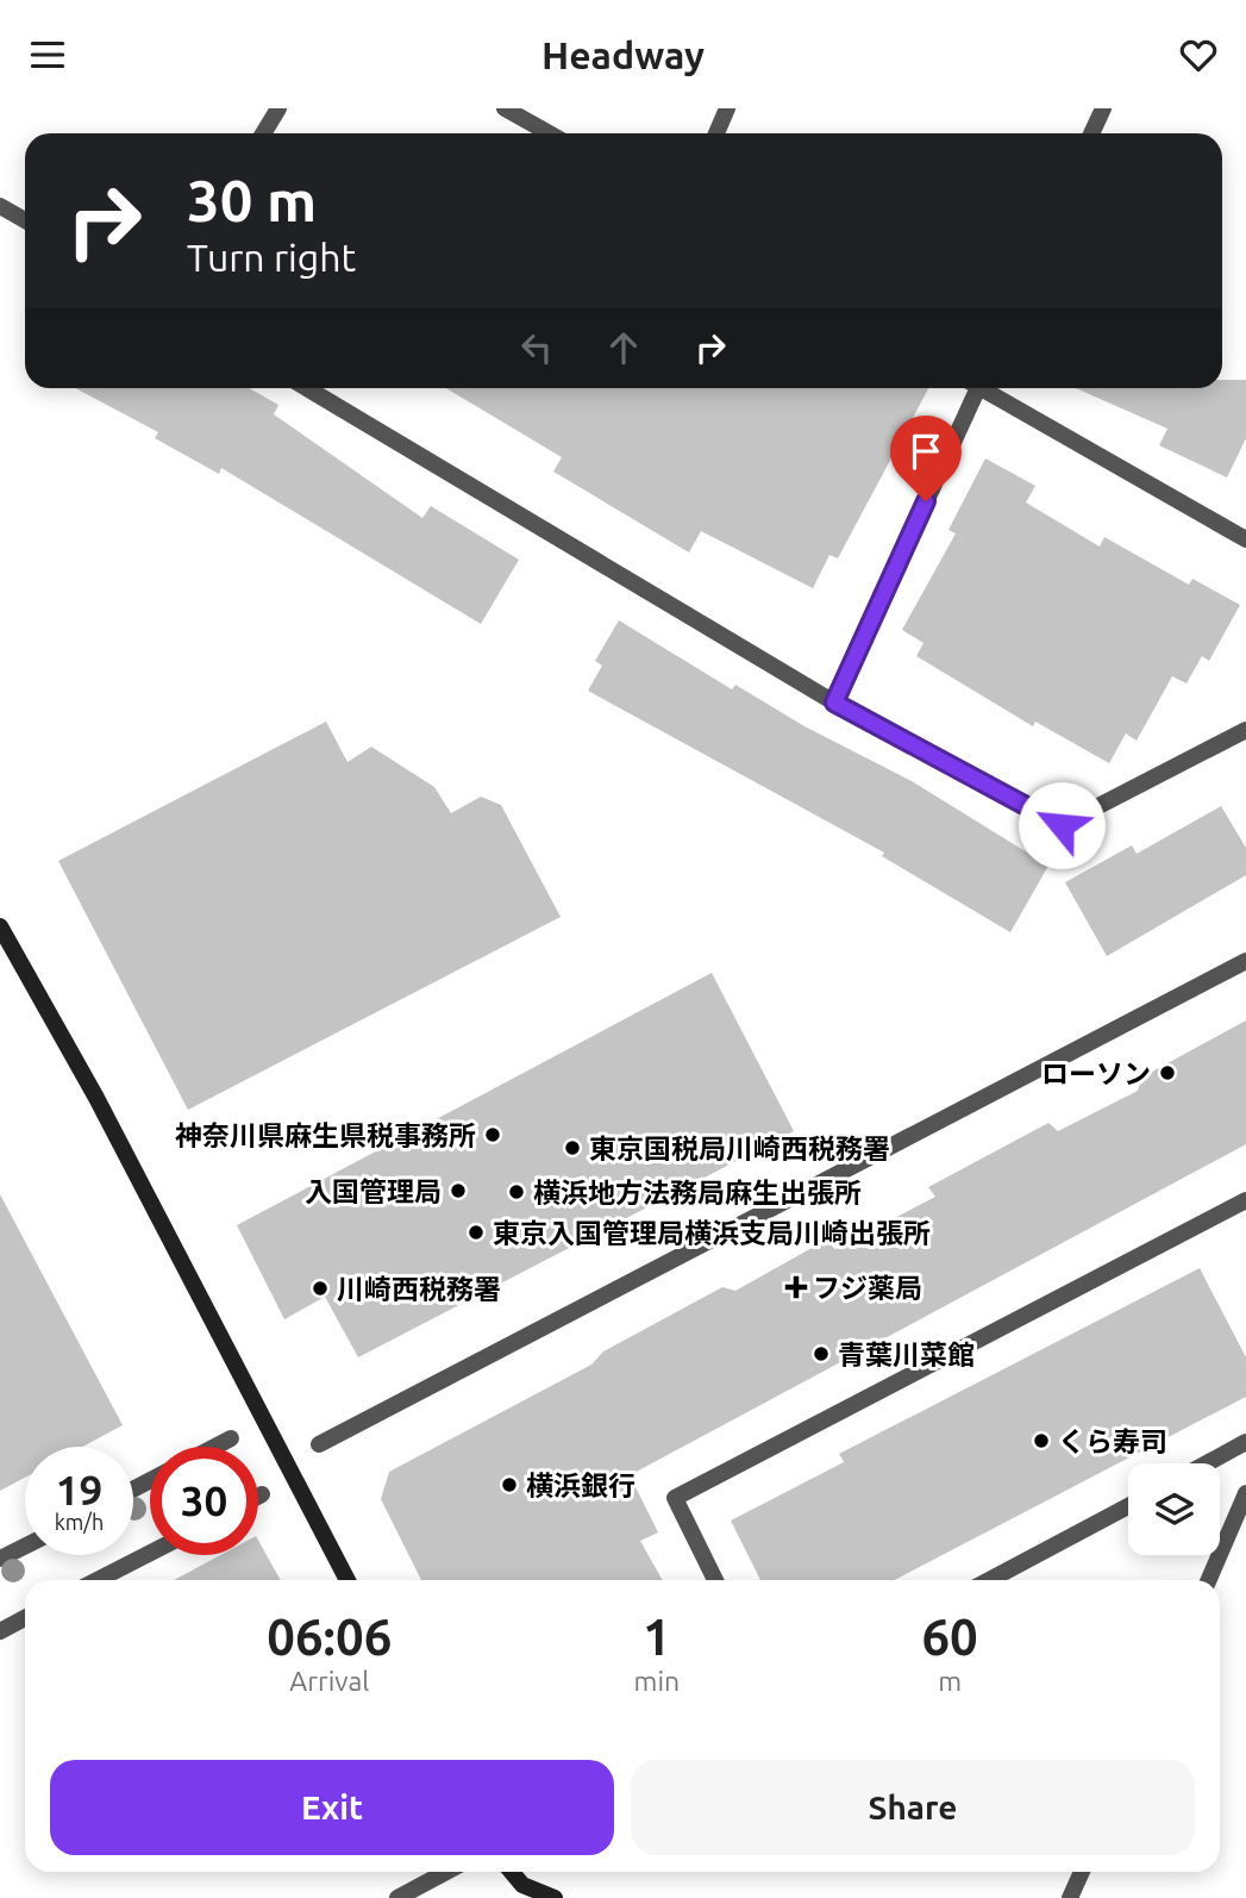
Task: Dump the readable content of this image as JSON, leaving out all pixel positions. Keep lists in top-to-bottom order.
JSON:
{
  "places": {
    "other": [
      "ローソン",
      "神奈川県麻生県税事務所",
      "東京国税局川崎西税務署",
      "入国管理局",
      "横浜地方法務局麻生出張所",
      "東京入国管理局横浜支局川崎出張所",
      "川崎西税務署",
      "青葉川菜館",
      "くら寿司",
      "横浜銀行"
    ],
    "health": ["フジ薬局"]
  },
  "page": {
    "header": "Headway",
    "turn": ["30 m", "Turn right"],
    "speed": "19 km/h",
    "limit": "30",
    "eta": [
      "06:06",
      "Arrival",
      "1",
      "min",
      "60",
      "m"
    ],
    "buttons": ["Exit", "Share"]
  }
}
